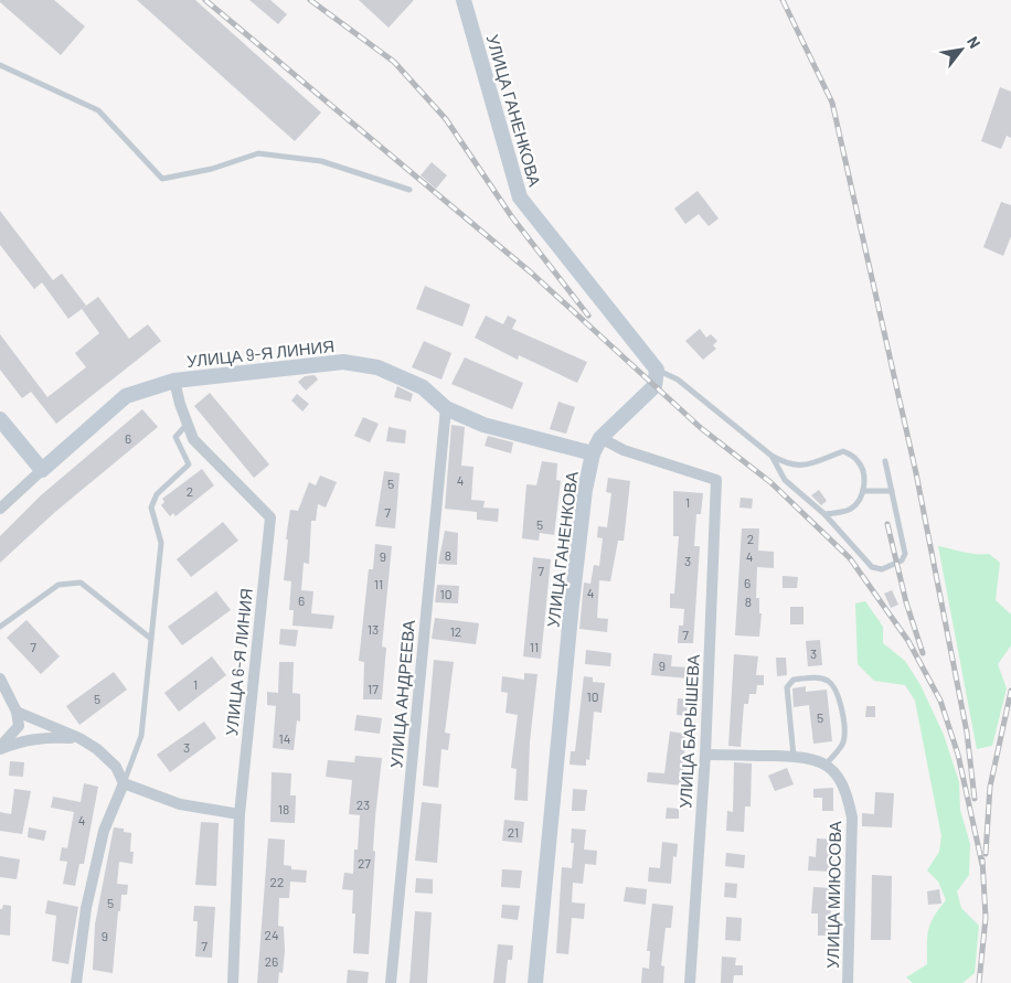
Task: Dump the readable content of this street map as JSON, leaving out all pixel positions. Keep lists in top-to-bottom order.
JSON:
{
  "streets": {
    "street": [
      "УЛИЦА ГАНЕНКОВА",
      "УЛИЦА 9-Я ЛИНИЯ",
      "УЛИЦА 6-Я ЛИНИЯ",
      "УЛИЦА АНДРЕЕВА",
      "УЛИЦА БАРЫШЕВА",
      "УЛИЦА МИЮСОВА"
    ]
  },
  "crossings": [
    ["УЛИЦА ГАНЕНКОВА", "УЛИЦА 9-Я ЛИНИЯ"],
    ["УЛИЦА ГАНЕНКОВА", "УЛИЦА БАРЫШЕВА"],
    ["УЛИЦА 9-Я ЛИНИЯ", "УЛИЦА 6-Я ЛИНИЯ"],
    ["УЛИЦА 9-Я ЛИНИЯ", "УЛИЦА АНДРЕЕВА"]
  ],
  "house_numbers": [
    "6",
    "4",
    "5",
    "2",
    "1",
    "7",
    "5",
    "2",
    "8",
    "9",
    "4",
    "3",
    "7",
    "6",
    "11",
    "4",
    "10",
    "6",
    "8",
    "13",
    "12",
    "7",
    "7",
    "11",
    "3",
    "9",
    "1",
    "17",
    "10",
    "5",
    "5",
    "14",
    "3",
    "23",
    "18",
    "4",
    "21",
    "27",
    "22",
    "5",
    "24",
    "9",
    "7",
    "26"
  ],
  "north": "top right"
}
